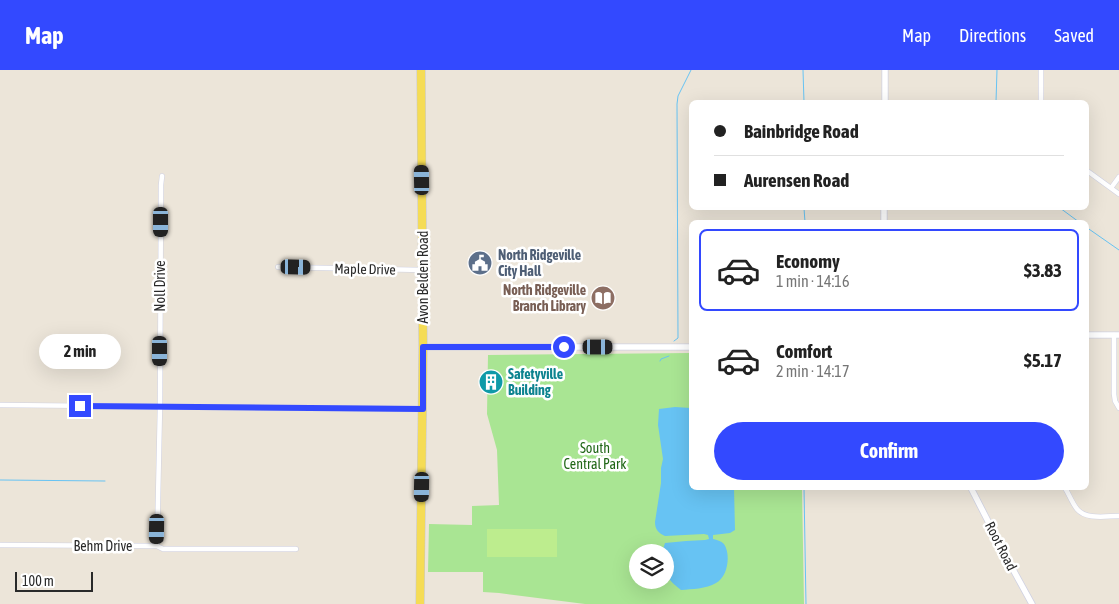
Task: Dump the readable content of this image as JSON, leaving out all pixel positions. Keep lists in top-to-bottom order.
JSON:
{
  "streets": {
    "main road": ["Avon Belden Road"],
    "street": [
      "Maple Drive",
      "Noll Drive",
      "Behm Drive",
      "Root Road"
    ]
  },
  "crossings": [
    ["Maple Drive", "Avon Belden Road"],
    ["Noll Drive", "Behm Drive"]
  ],
  "parks": ["South Central Park"],
  "places": {
    "public building": ["North Ridgeville City Hall"],
    "library": ["North Ridgeville Branch Library"],
    "building": ["Safetyville Building"]
  },
  "scale_bar": "100 m",
  "page": {
    "header": "Map",
    "nav": ["Map", "Directions", "Saved"],
    "banner": ["Bainbridge Road", "Aurensen Road"],
    "list": [
      {
        "name": "Economy",
        "note": "1 min · 14:16",
        "value": "$3.83"
      },
      {
        "name": "Comfort",
        "note": "2 min · 14:17",
        "value": "$5.17"
      }
    ],
    "bubble": "2 min",
    "buttons": "Confirm",
    "scale": "100 m"
  }
}
